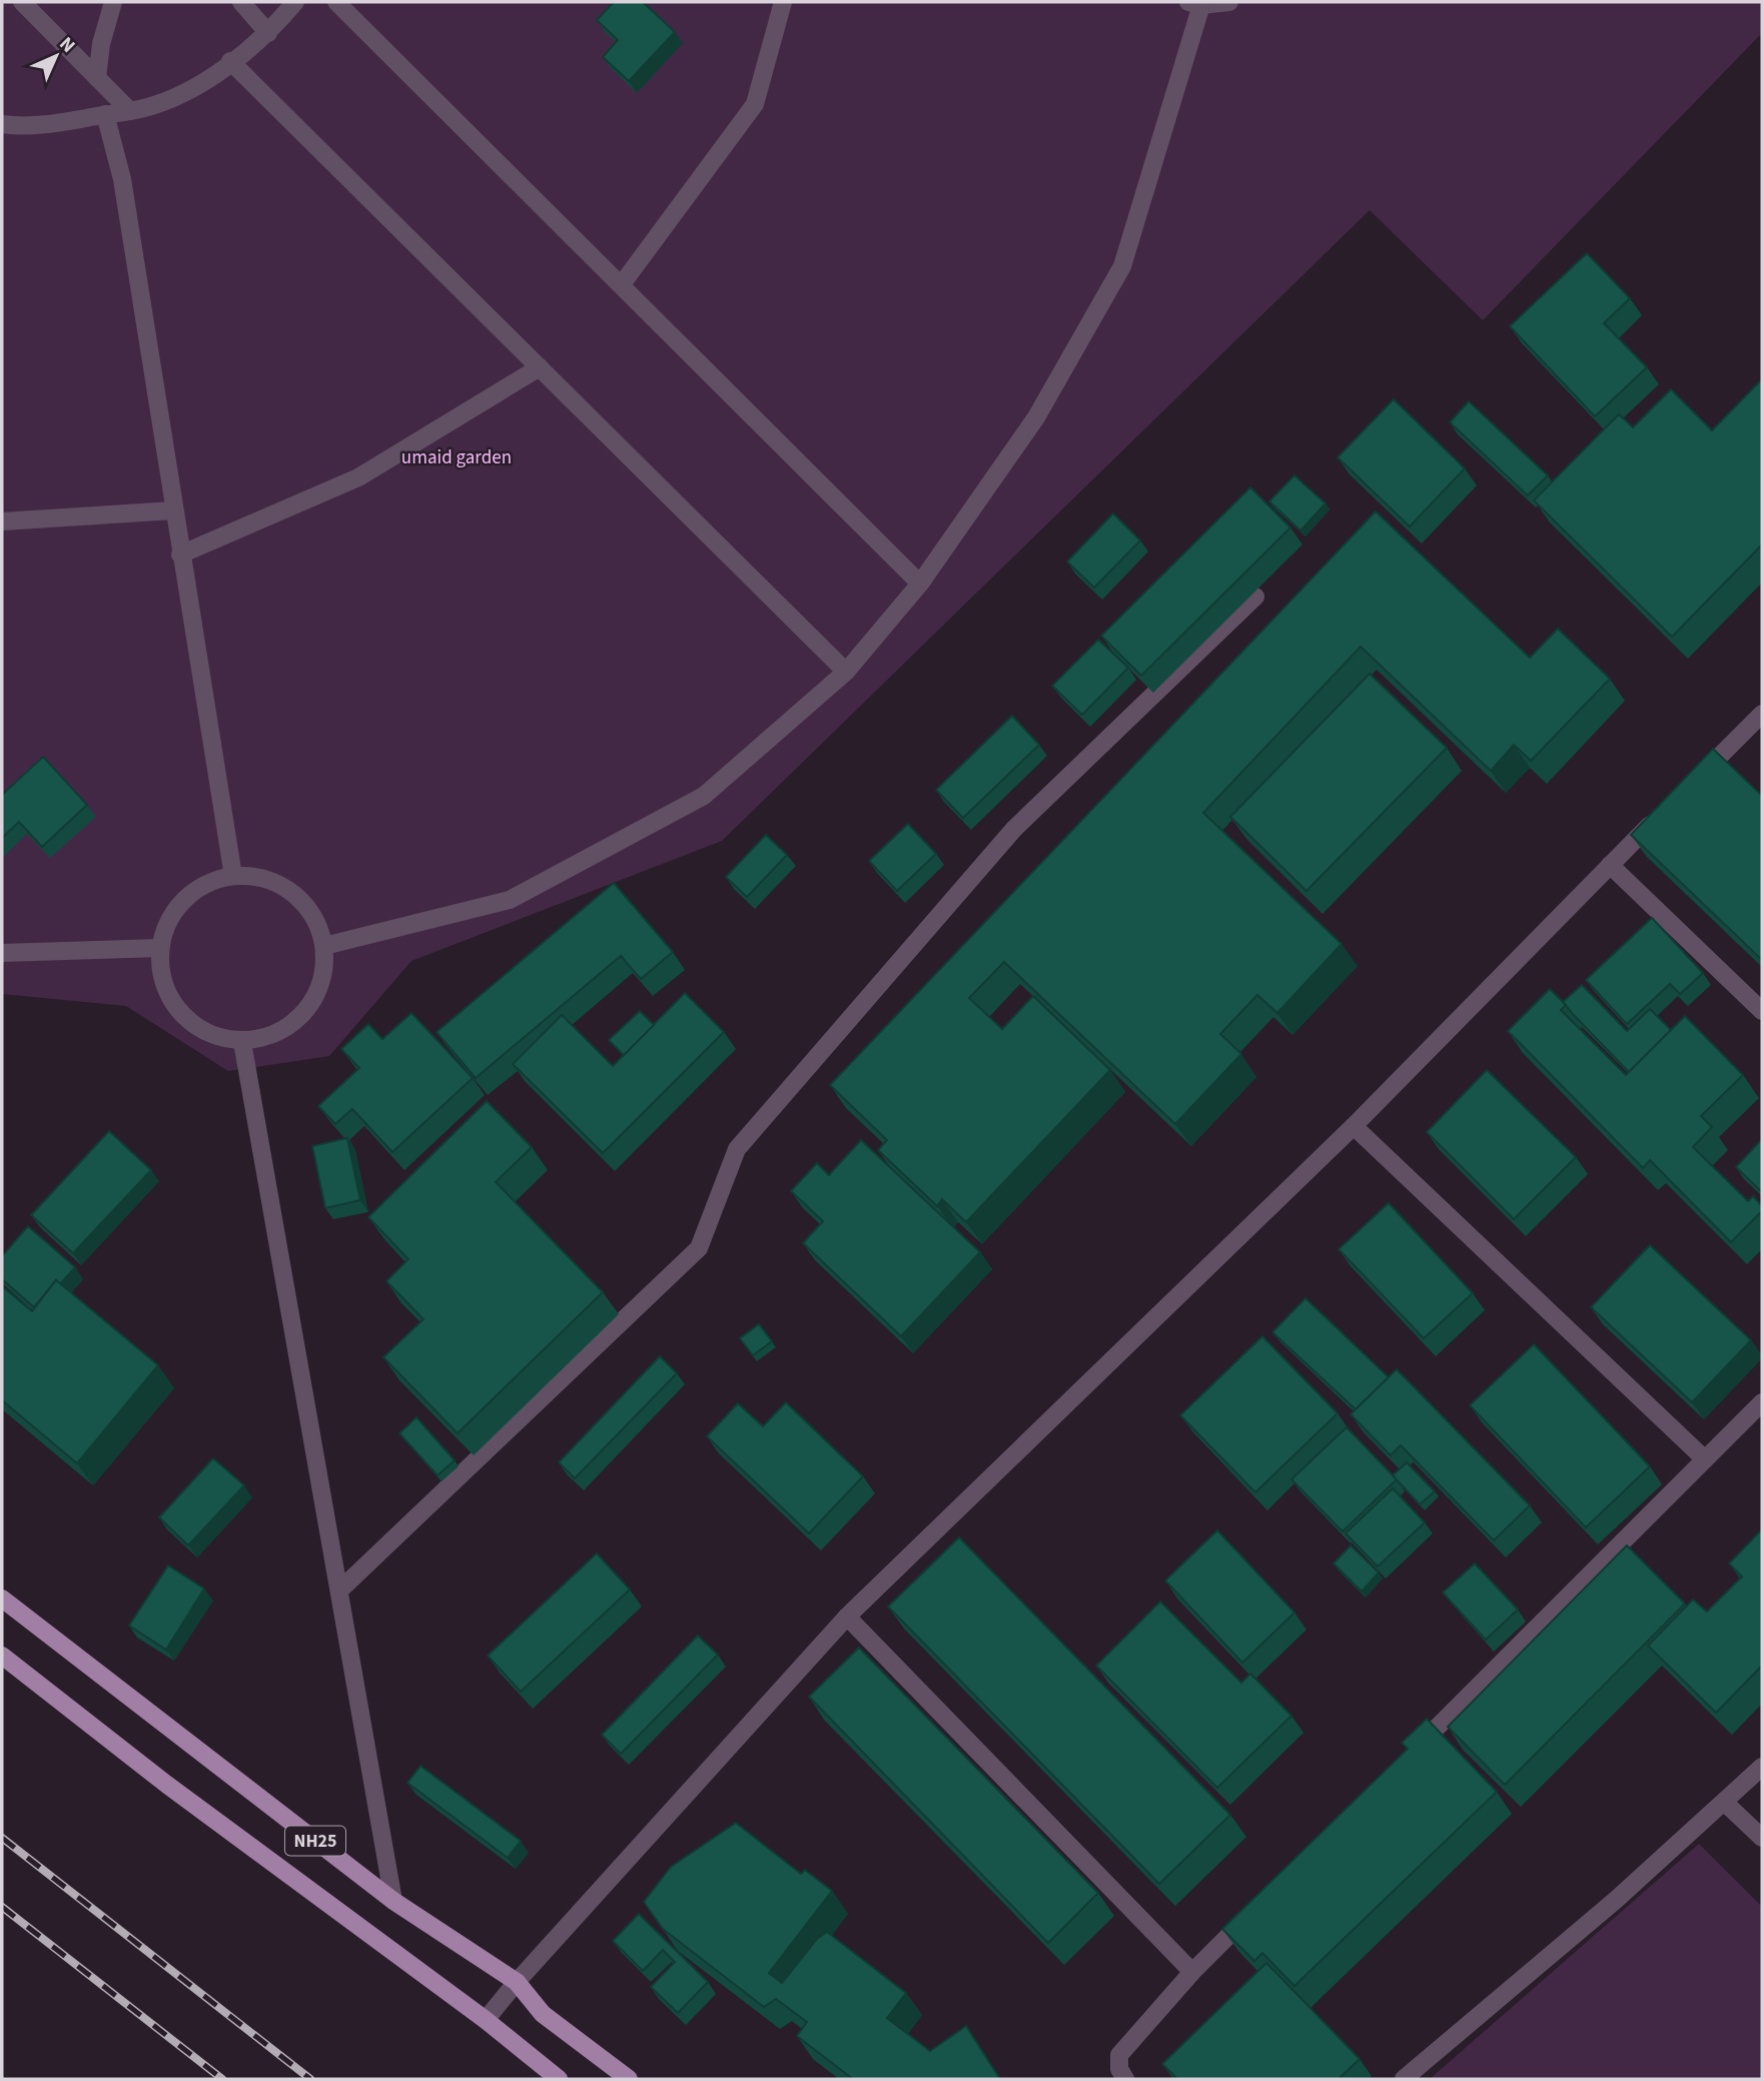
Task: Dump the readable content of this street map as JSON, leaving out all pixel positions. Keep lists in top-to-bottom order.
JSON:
{
  "streets": {
    "main road": ["NH25"]
  },
  "parks": ["umaid garden"],
  "north": "top right"
}
